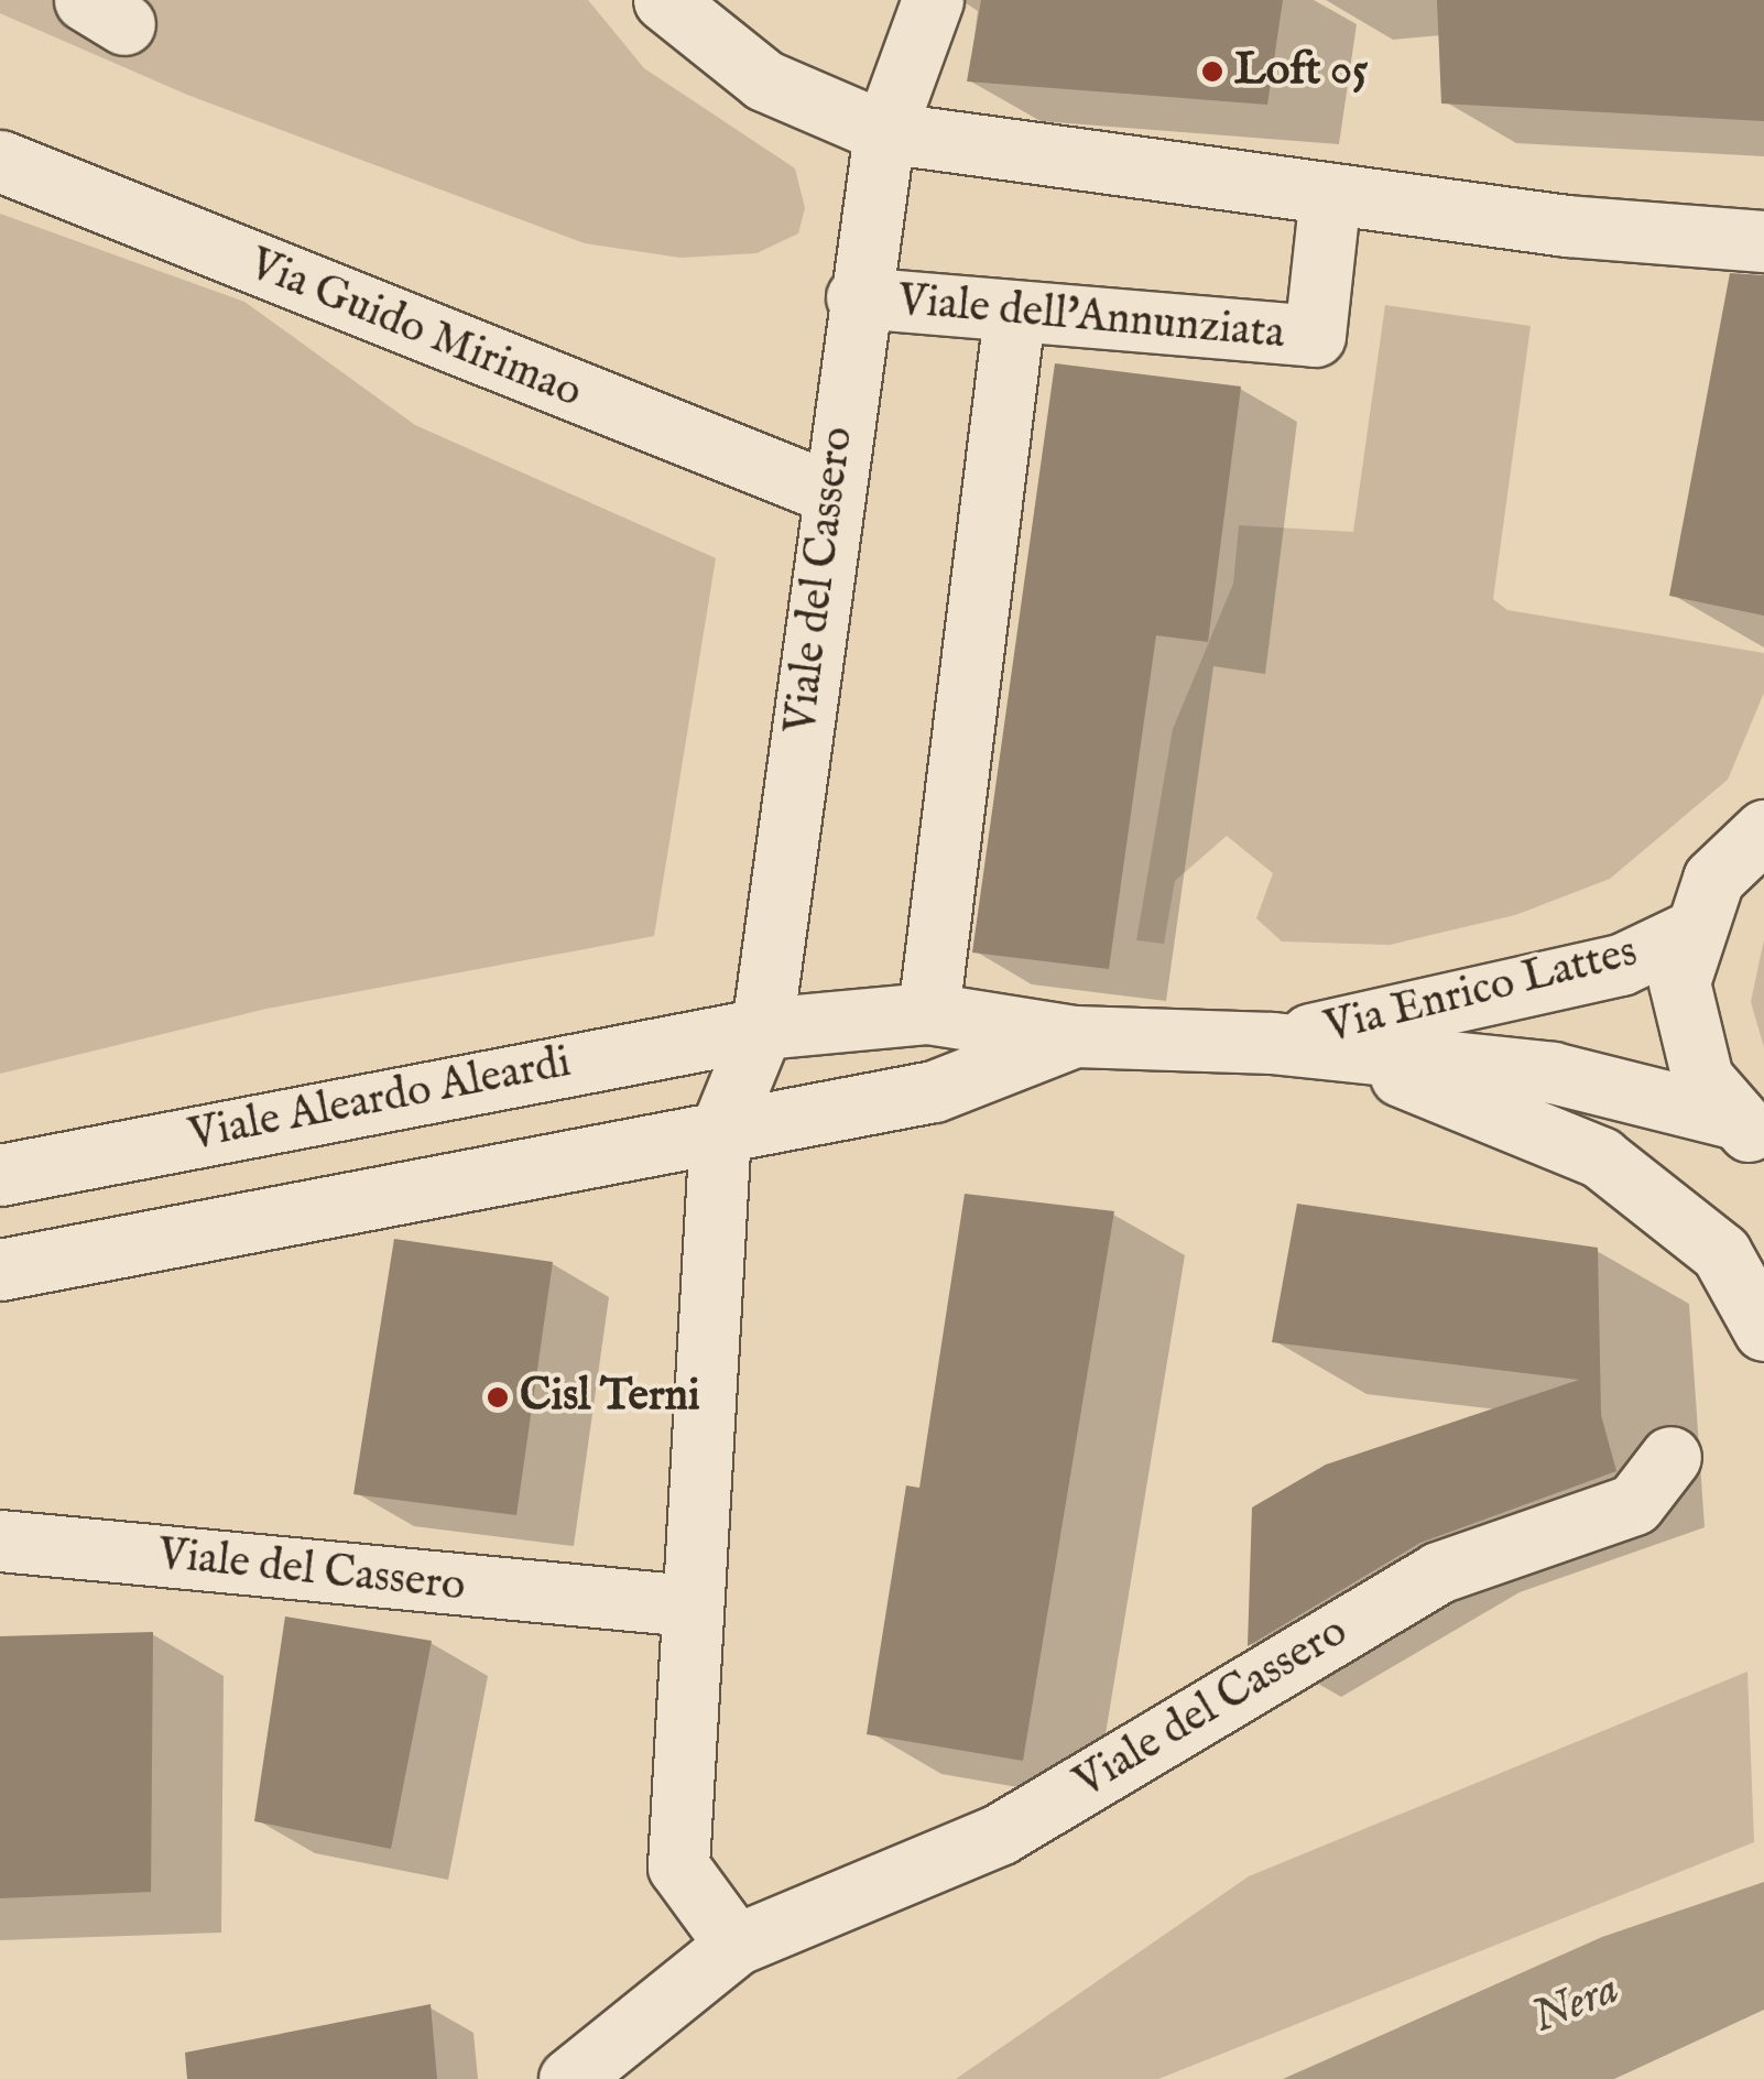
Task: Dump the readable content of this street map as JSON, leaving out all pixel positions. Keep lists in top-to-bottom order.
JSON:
{
  "streets": {
    "street": [
      "Viale dell'Annunziata",
      "Via Guido Mirimao",
      "Viale del Cassero",
      "Via Enrico Lattes",
      "Viale Aleardo Aleardi"
    ]
  },
  "crossings": [
    ["Viale dell'Annunziata", "Viale del Cassero"],
    ["Via Guido Mirimao", "Viale del Cassero"],
    ["Viale del Cassero", "Via Enrico Lattes"],
    ["Viale del Cassero", "Viale Aleardo Aleardi"],
    ["Via Enrico Lattes", "Viale Aleardo Aleardi"]
  ],
  "water": ["Nera"],
  "places": ["Loft 05", "Cisl Terni"]
}
